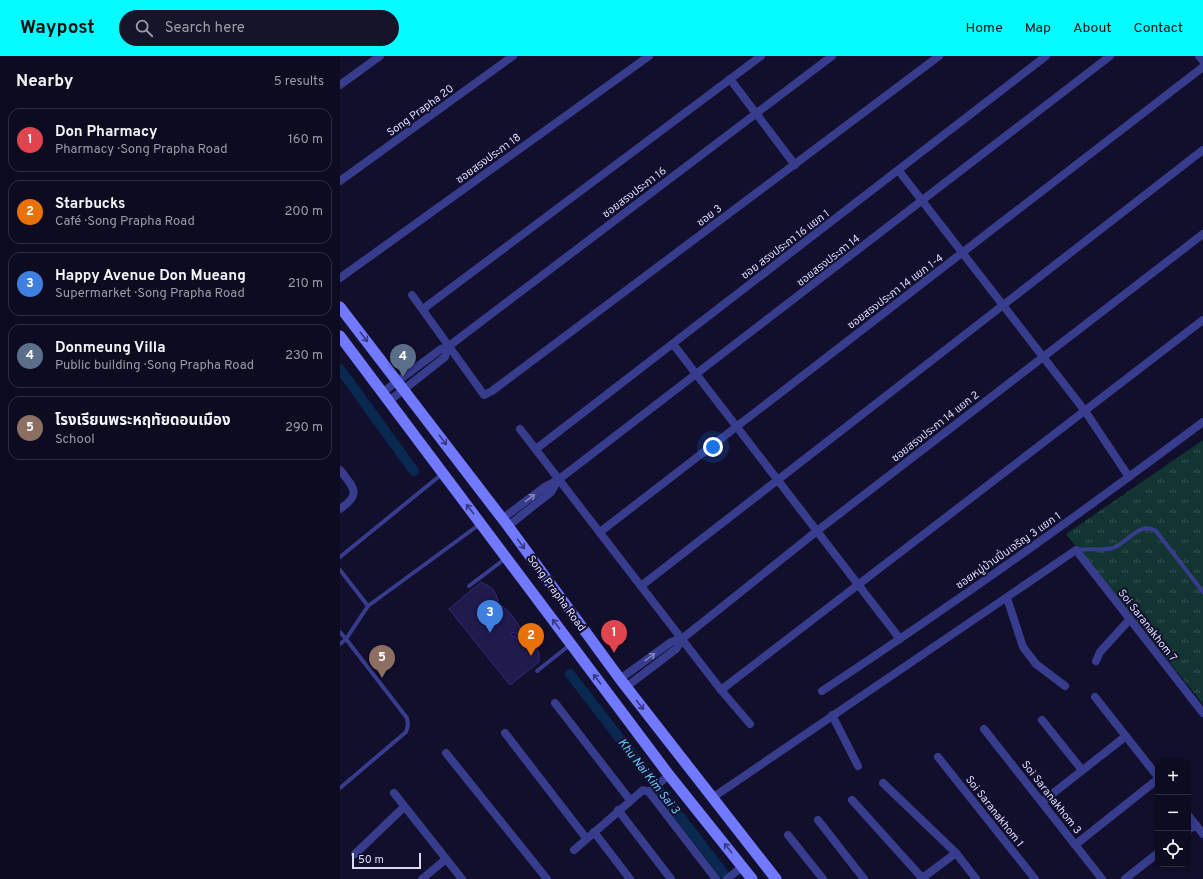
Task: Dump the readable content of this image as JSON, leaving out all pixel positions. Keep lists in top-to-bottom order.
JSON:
{
  "streets": {
    "main road": ["Song Prapha Road"],
    "street": [
      "Song Prapha 20",
      "ซอยสรงประภา 18",
      "ซอยสรงประภา 16",
      "ซอย 3",
      "ซอย สรงประภา 16 แยก 1",
      "ซอยสรงประภา 14",
      "ซอยสรงประภา 14 แยก 1-4",
      "ซอยสรงประภา 14 แยก 2",
      "ซอยหมู่บ้านปิ่นเจริญ 3 แยก 1",
      "Soi Saranakhom 7",
      "Soi Saranakhom 3",
      "Soi Saranakhom 1"
    ]
  },
  "crossings": [
    ["ซอยสรงประภา 16", "ซอย 3"],
    ["ซอยสรงประภา 14", "Song Prapha Road"],
    ["ซอยสรงประภา 14 แยก 2", "Song Prapha Road"]
  ],
  "water": ["Khu Nai Kim Sai 3"],
  "scale_bar": "50 m",
  "page": {
    "header": "Waypost",
    "search": "Search here",
    "nav": [
      "Home",
      "Map",
      "About",
      "Contact"
    ],
    "heading": ["Nearby", "5 results"],
    "list": [
      {
        "mark": "1",
        "name": "Don Pharmacy",
        "note": "Pharmacy · Song Prapha Road",
        "value": "160 m"
      },
      {
        "mark": "2",
        "name": "Starbucks",
        "note": "Café · Song Prapha Road",
        "value": "200 m"
      },
      {
        "mark": "3",
        "name": "Happy Avenue Don Mueang",
        "note": "Supermarket · Song Prapha Road",
        "value": "210 m"
      },
      {
        "mark": "4",
        "name": "Donmeung Villa",
        "note": "Public building · Song Prapha Road",
        "value": "230 m"
      },
      {
        "mark": "5",
        "name": "โรงเรียนพระหฤทัยดอนเมือง",
        "note": "School",
        "value": "290 m"
      }
    ],
    "pins": [
      "4",
      "3",
      "1",
      "2",
      "5"
    ],
    "map_buttons": ["+", "−"],
    "scale": "50 m"
  }
}
